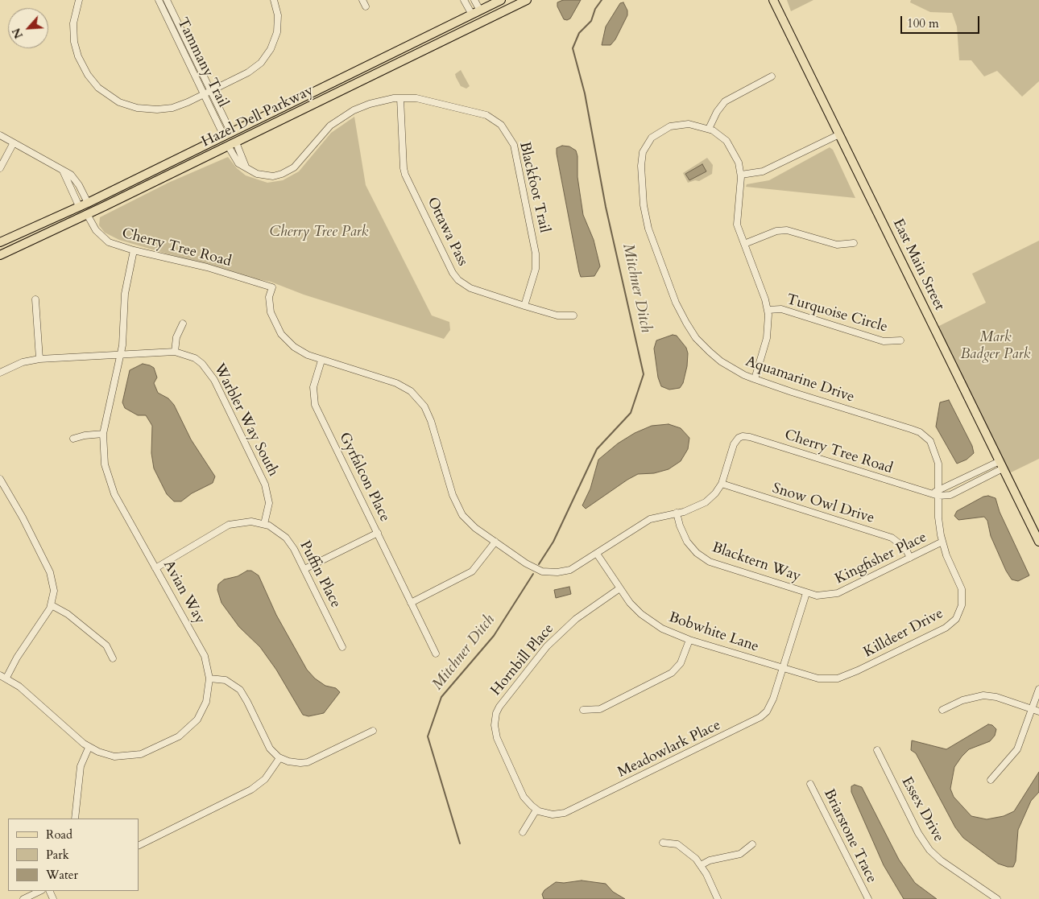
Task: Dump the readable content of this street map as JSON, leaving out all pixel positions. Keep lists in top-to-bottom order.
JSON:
{
  "streets": {
    "main road": ["Hazel Dell Parkway", "East Main Street"],
    "street": [
      "Tammany Trail",
      "Blackfoot Trail",
      "Ottawa Pass",
      "Cherry Tree Road",
      "Turquoise Circle",
      "Aquamarine Drive",
      "Warbler Way South",
      "Gyrfalcon Place",
      "Snow Owl Drive",
      "Kingfisher Place",
      "Blacktern Way",
      "Puffin Place",
      "Avian Way",
      "Bobwhite Lane",
      "Killdeer Drive",
      "Hornbill Place",
      "Meadowlark Place",
      "Essex Drive",
      "Briarstone Trace"
    ]
  },
  "crossings": [
    ["Tammany Trail", "Hazel Dell Parkway"],
    ["Hazel Dell Parkway", "Blackfoot Trail"],
    ["Hazel Dell Parkway", "Cherry Tree Road"],
    ["Blackfoot Trail", "Ottawa Pass"],
    ["Cherry Tree Road", "Aquamarine Drive"],
    ["Cherry Tree Road", "Gyrfalcon Place"],
    ["Cherry Tree Road", "Snow Owl Drive"],
    ["Cherry Tree Road", "Avian Way"],
    ["Aquamarine Drive", "Kingfisher Place"],
    ["Aquamarine Drive", "Killdeer Drive"],
    ["Warbler Way South", "Puffin Place"],
    ["Warbler Way South", "Avian Way"],
    ["Snow Owl Drive", "Kingfisher Place"],
    ["Kingfisher Place", "Blacktern Way"],
    ["Kingfisher Place", "Killdeer Drive"],
    ["Kingfisher Place", "Meadowlark Place"],
    ["Blacktern Way", "Meadowlark Place"],
    ["Puffin Place", "Avian Way"],
    ["Bobwhite Lane", "Killdeer Drive"],
    ["Bobwhite Lane", "Hornbill Place"],
    ["Bobwhite Lane", "Meadowlark Place"],
    ["Killdeer Drive", "Meadowlark Place"],
    ["Hornbill Place", "Meadowlark Place"]
  ],
  "water": ["Mitchner Ditch"],
  "parks": ["Cherry Tree Park", "Mark Badger Park"],
  "legend": ["Road", "Park", "Water"],
  "scale_bar": "100 m",
  "north": "bottom left"
}
